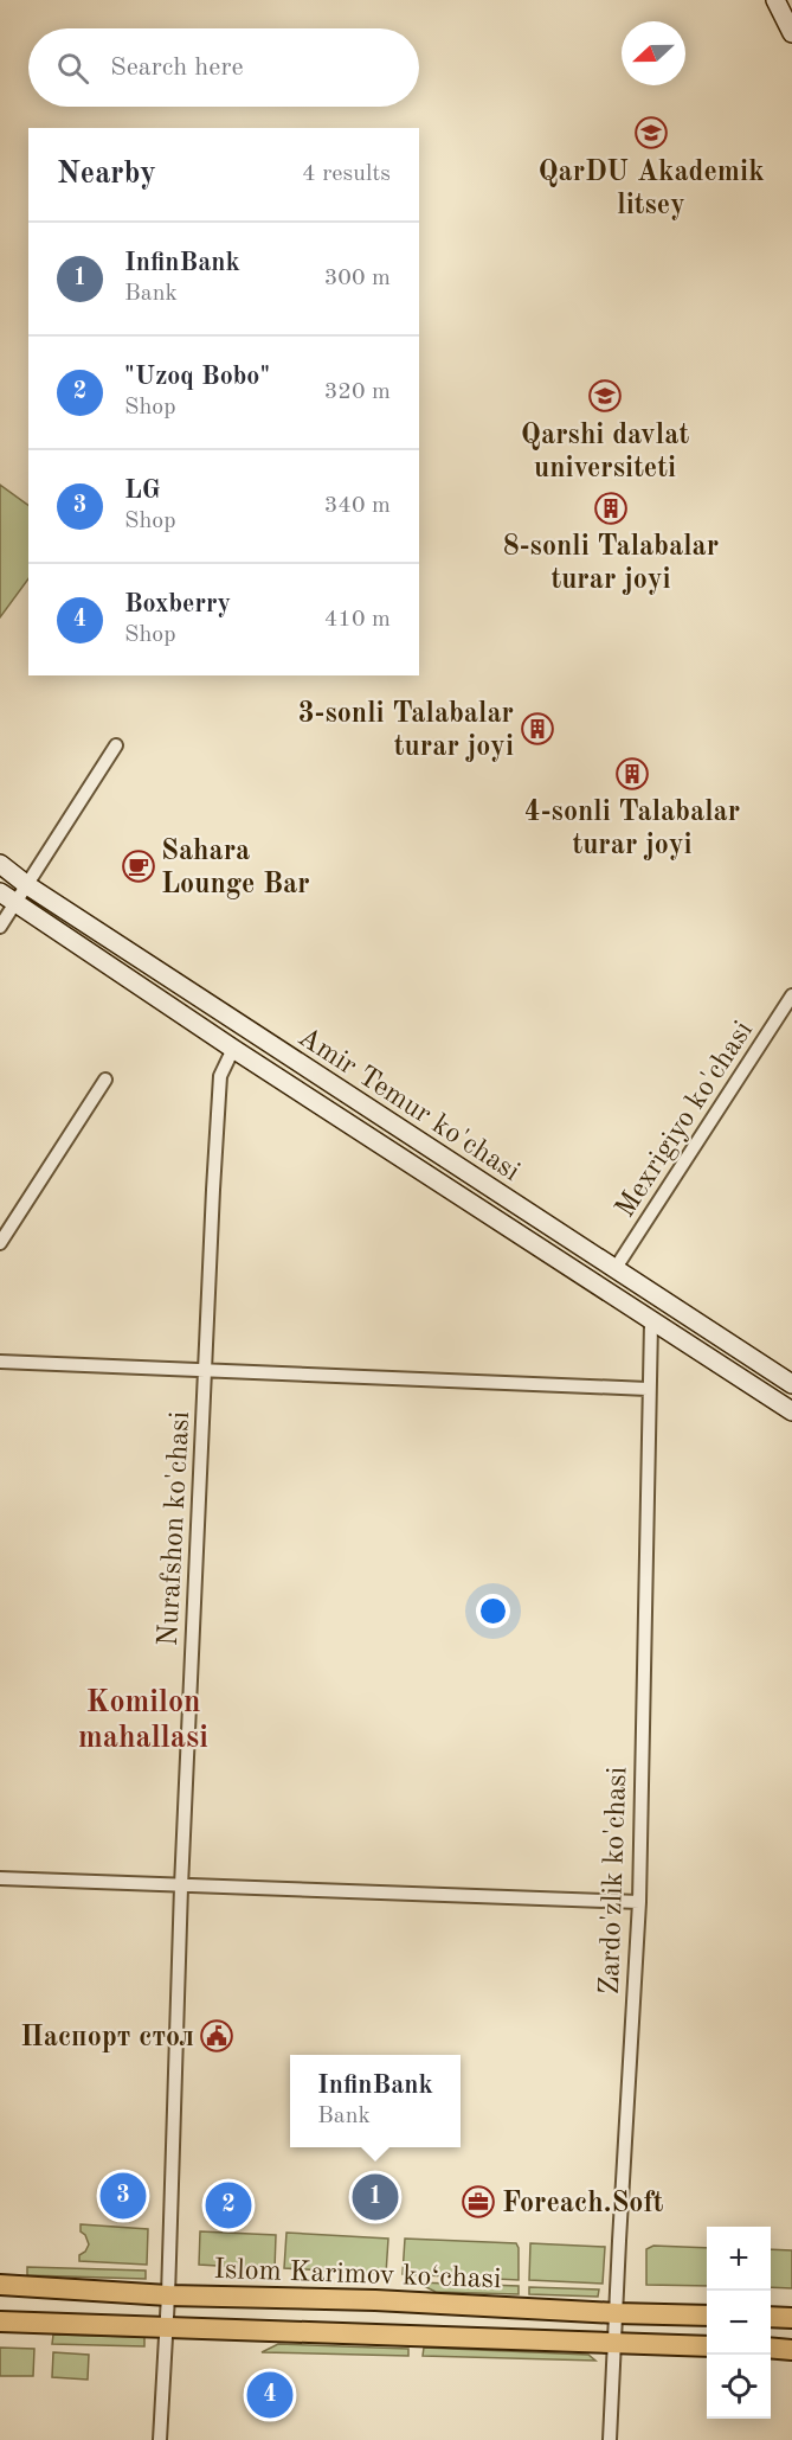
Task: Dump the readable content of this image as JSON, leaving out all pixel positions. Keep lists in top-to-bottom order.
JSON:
{
  "streets": {
    "main road": ["Amir Temur ko'chasi", "Islom Karimov ko‘chasi"],
    "street": ["Mexrigiyo ko'chasi", "Nurafshon ko'chasi", "Zardo'zlik ko'chasi"]
  },
  "crossings": [
    ["Amir Temur ko'chasi", "Mexrigiyo ko'chasi"],
    ["Amir Temur ko'chasi", "Nurafshon ko'chasi"],
    ["Amir Temur ko'chasi", "Zardo'zlik ko'chasi"],
    ["Nurafshon ko'chasi", "Islom Karimov ko‘chasi"],
    ["Zardo'zlik ko'chasi", "Islom Karimov ko‘chasi"]
  ],
  "districts": ["Komilon mahallasi"],
  "places": {
    "school or university": ["QarDU Akademik litsey", "Qarshi davlat universiteti"],
    "building": ["8-sonli Talabalar turar joyi", "3-sonli Talabalar turar joyi", "4-sonli Talabalar turar joyi"],
    "cafe": ["Sahara Lounge Bar"],
    "public building": ["Паспорт стол"],
    "office": ["Foreach.Soft"]
  },
  "north": "left",
  "page": {
    "search": "Search here",
    "heading": ["Nearby", "4 results"],
    "list": [
      {
        "mark": "1",
        "name": "InfinBank",
        "note": "Bank",
        "value": "300 m"
      },
      {
        "mark": "2",
        "name": "\"Uzoq Bobo\"",
        "note": "Shop",
        "value": "320 m"
      },
      {
        "mark": "3",
        "name": "LG",
        "note": "Shop",
        "value": "340 m"
      },
      {
        "mark": "4",
        "name": "Boxberry",
        "note": "Shop",
        "value": "410 m"
      }
    ],
    "popup": ["InfinBank", "Bank"],
    "pins": [
      "3",
      "1",
      "2",
      "4"
    ],
    "map_buttons": ["+", "−"]
  }
}
